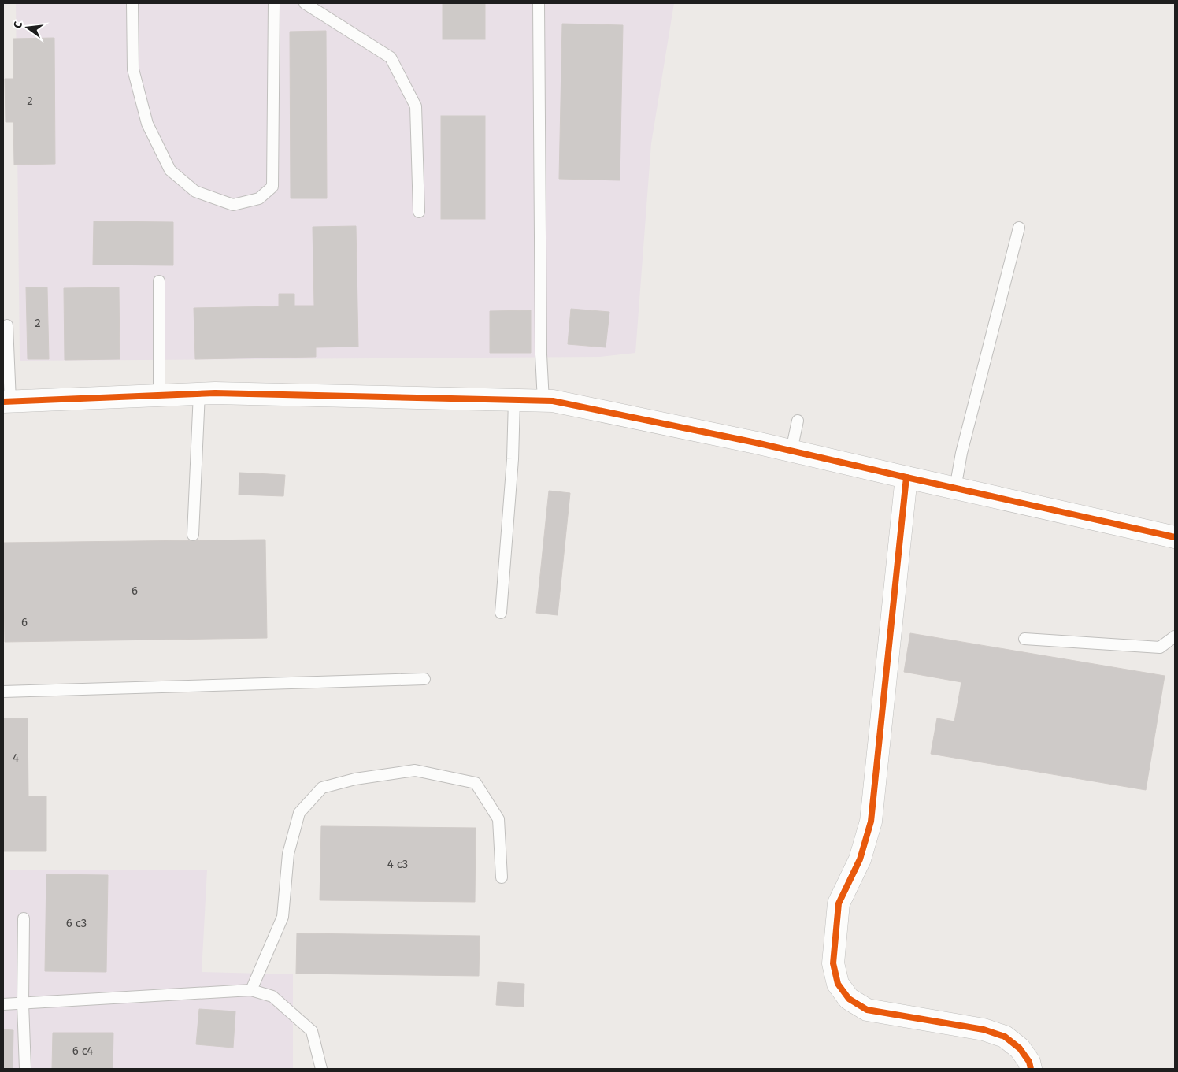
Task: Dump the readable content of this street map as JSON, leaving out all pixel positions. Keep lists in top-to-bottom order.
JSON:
{
  "house_numbers": [
    "2",
    "2",
    "6",
    "6",
    "4",
    "4 с3",
    "6 с3",
    "6 с4"
  ],
  "north": "left"
}
